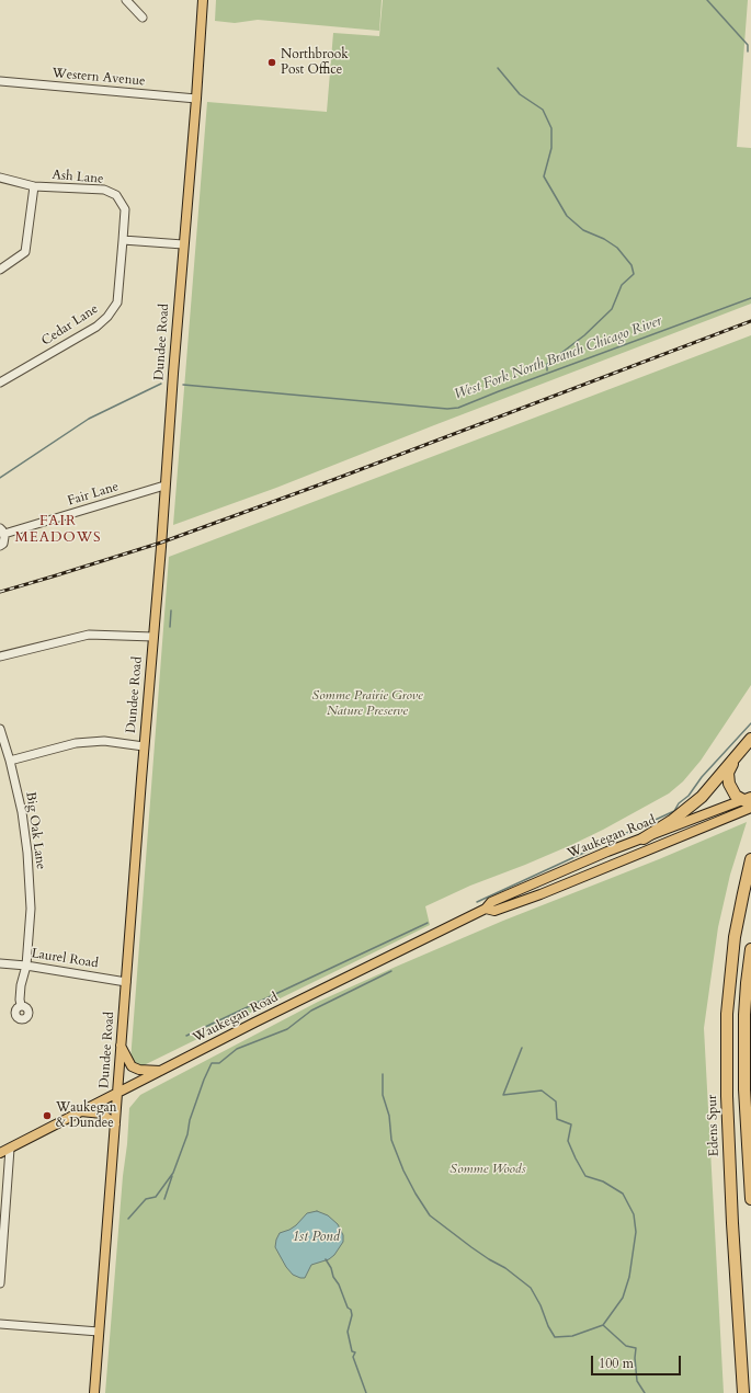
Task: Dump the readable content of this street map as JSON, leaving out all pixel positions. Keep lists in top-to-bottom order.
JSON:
{
  "streets": {
    "highway": ["Edens Spur"],
    "main road": ["Dundee Road", "Waukegan Road"],
    "street": [
      "Western Avenue",
      "Ash Lane",
      "Cedar Lane",
      "Fair Lane",
      "Big Oak Lane",
      "Laurel Road"
    ]
  },
  "crossings": [
    ["Western Avenue", "Dundee Road"],
    ["Ash Lane", "Cedar Lane"],
    ["Dundee Road", "Fair Lane"],
    ["Dundee Road", "Waukegan Road"],
    ["Dundee Road", "Laurel Road"],
    ["Big Oak Lane", "Laurel Road"]
  ],
  "districts": ["FAIR MEADOWS"],
  "water": ["West Fork North Branch Chicago River", "1st Pond"],
  "parks": ["Somme Prairie Grove Nature Preserve", "Somme Woods"],
  "places": ["Northbrook Post Office", "Waukegan & Dundee"],
  "scale_bar": "100 m"
}
